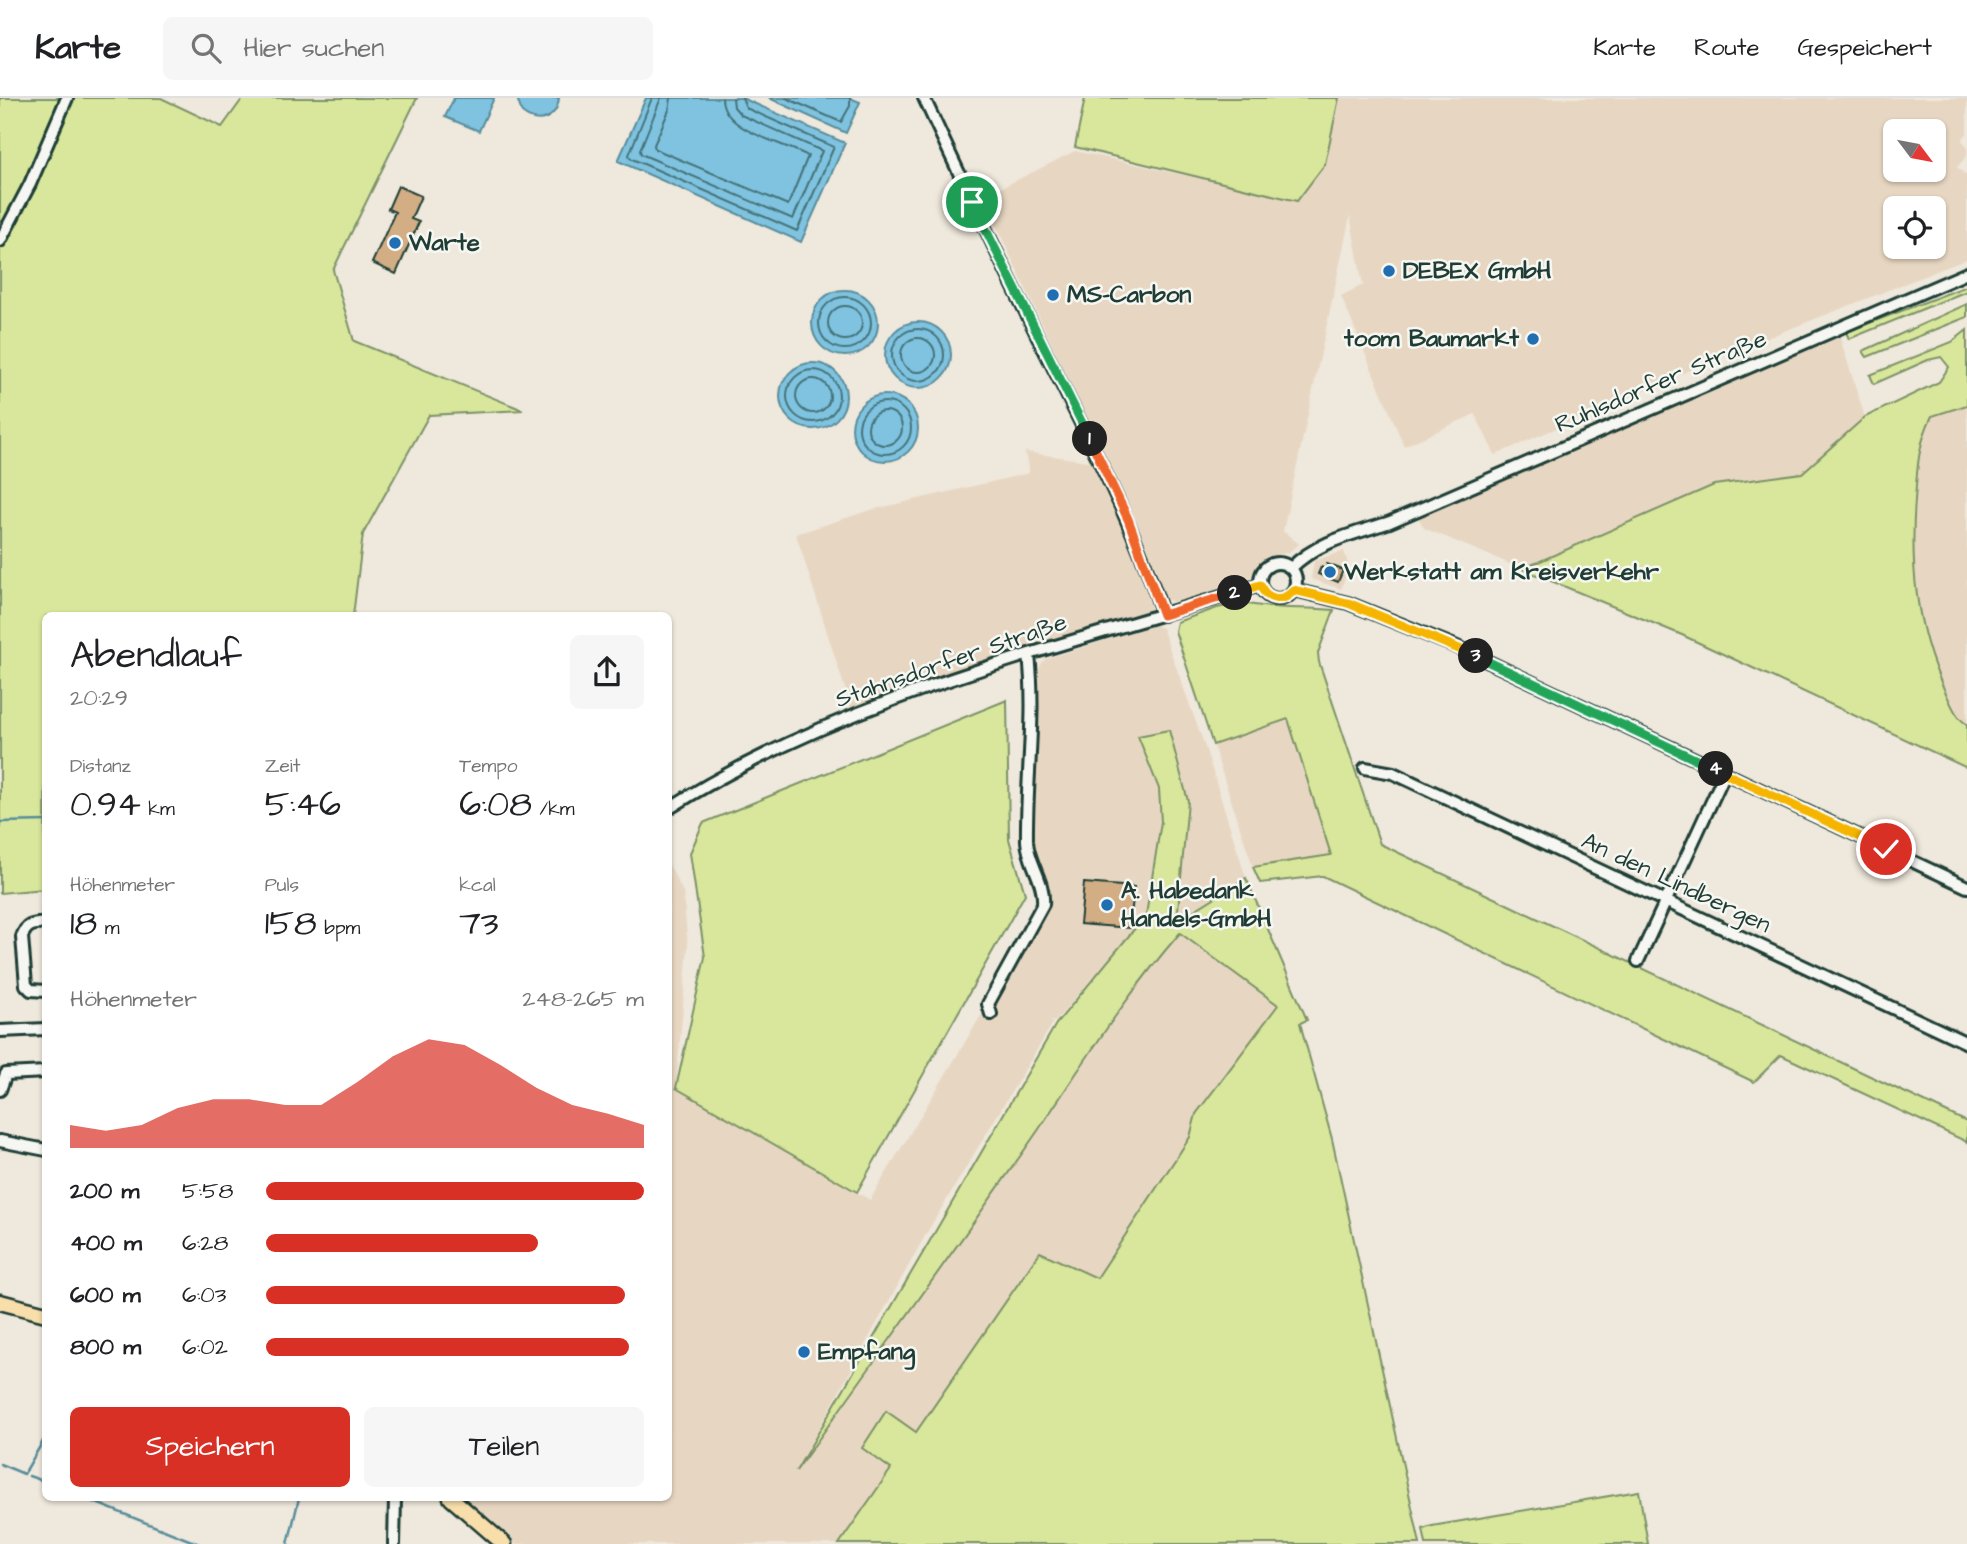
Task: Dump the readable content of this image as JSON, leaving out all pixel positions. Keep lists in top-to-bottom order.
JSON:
{
  "streets": {
    "street": ["Ruhlsdorfer Straße", "Stahnsdorfer Straße", "An den Lindbergen"]
  },
  "crossings": [
    ["Ruhlsdorfer Straße", "Stahnsdorfer Straße"]
  ],
  "places": [
    "Warte",
    "DEBEX GmbH",
    "MS-Carbon",
    "toom Baumarkt",
    "Werkstatt am Kreisverkehr",
    "A. Habedank Handels-GmbH",
    "Empfang"
  ],
  "north": "bottom right",
  "page": {
    "header": "Karte",
    "search": "Hier suchen",
    "nav": ["Karte", "Route", "Gespeichert"],
    "pins": [
      "1",
      "2",
      "3",
      "4"
    ],
    "heading": ["Abendlauf", "20:29"],
    "stats": [
      ["Distanz", "0.94 km"],
      ["Zeit", "5:46"],
      ["Tempo", "6:08 /km"],
      ["Höhenmeter", "18 m"],
      ["Puls", "158 bpm"],
      ["kcal", "73"]
    ],
    "chart": ["Höhenmeter", "248–265 m"],
    "list": [
      {
        "name": "200 m",
        "note": "5:58"
      },
      {
        "name": "400 m",
        "note": "6:28"
      },
      {
        "name": "600 m",
        "note": "6:03"
      },
      {
        "name": "800 m",
        "note": "6:02"
      }
    ],
    "buttons": ["Speichern", "Teilen"]
  }
}
